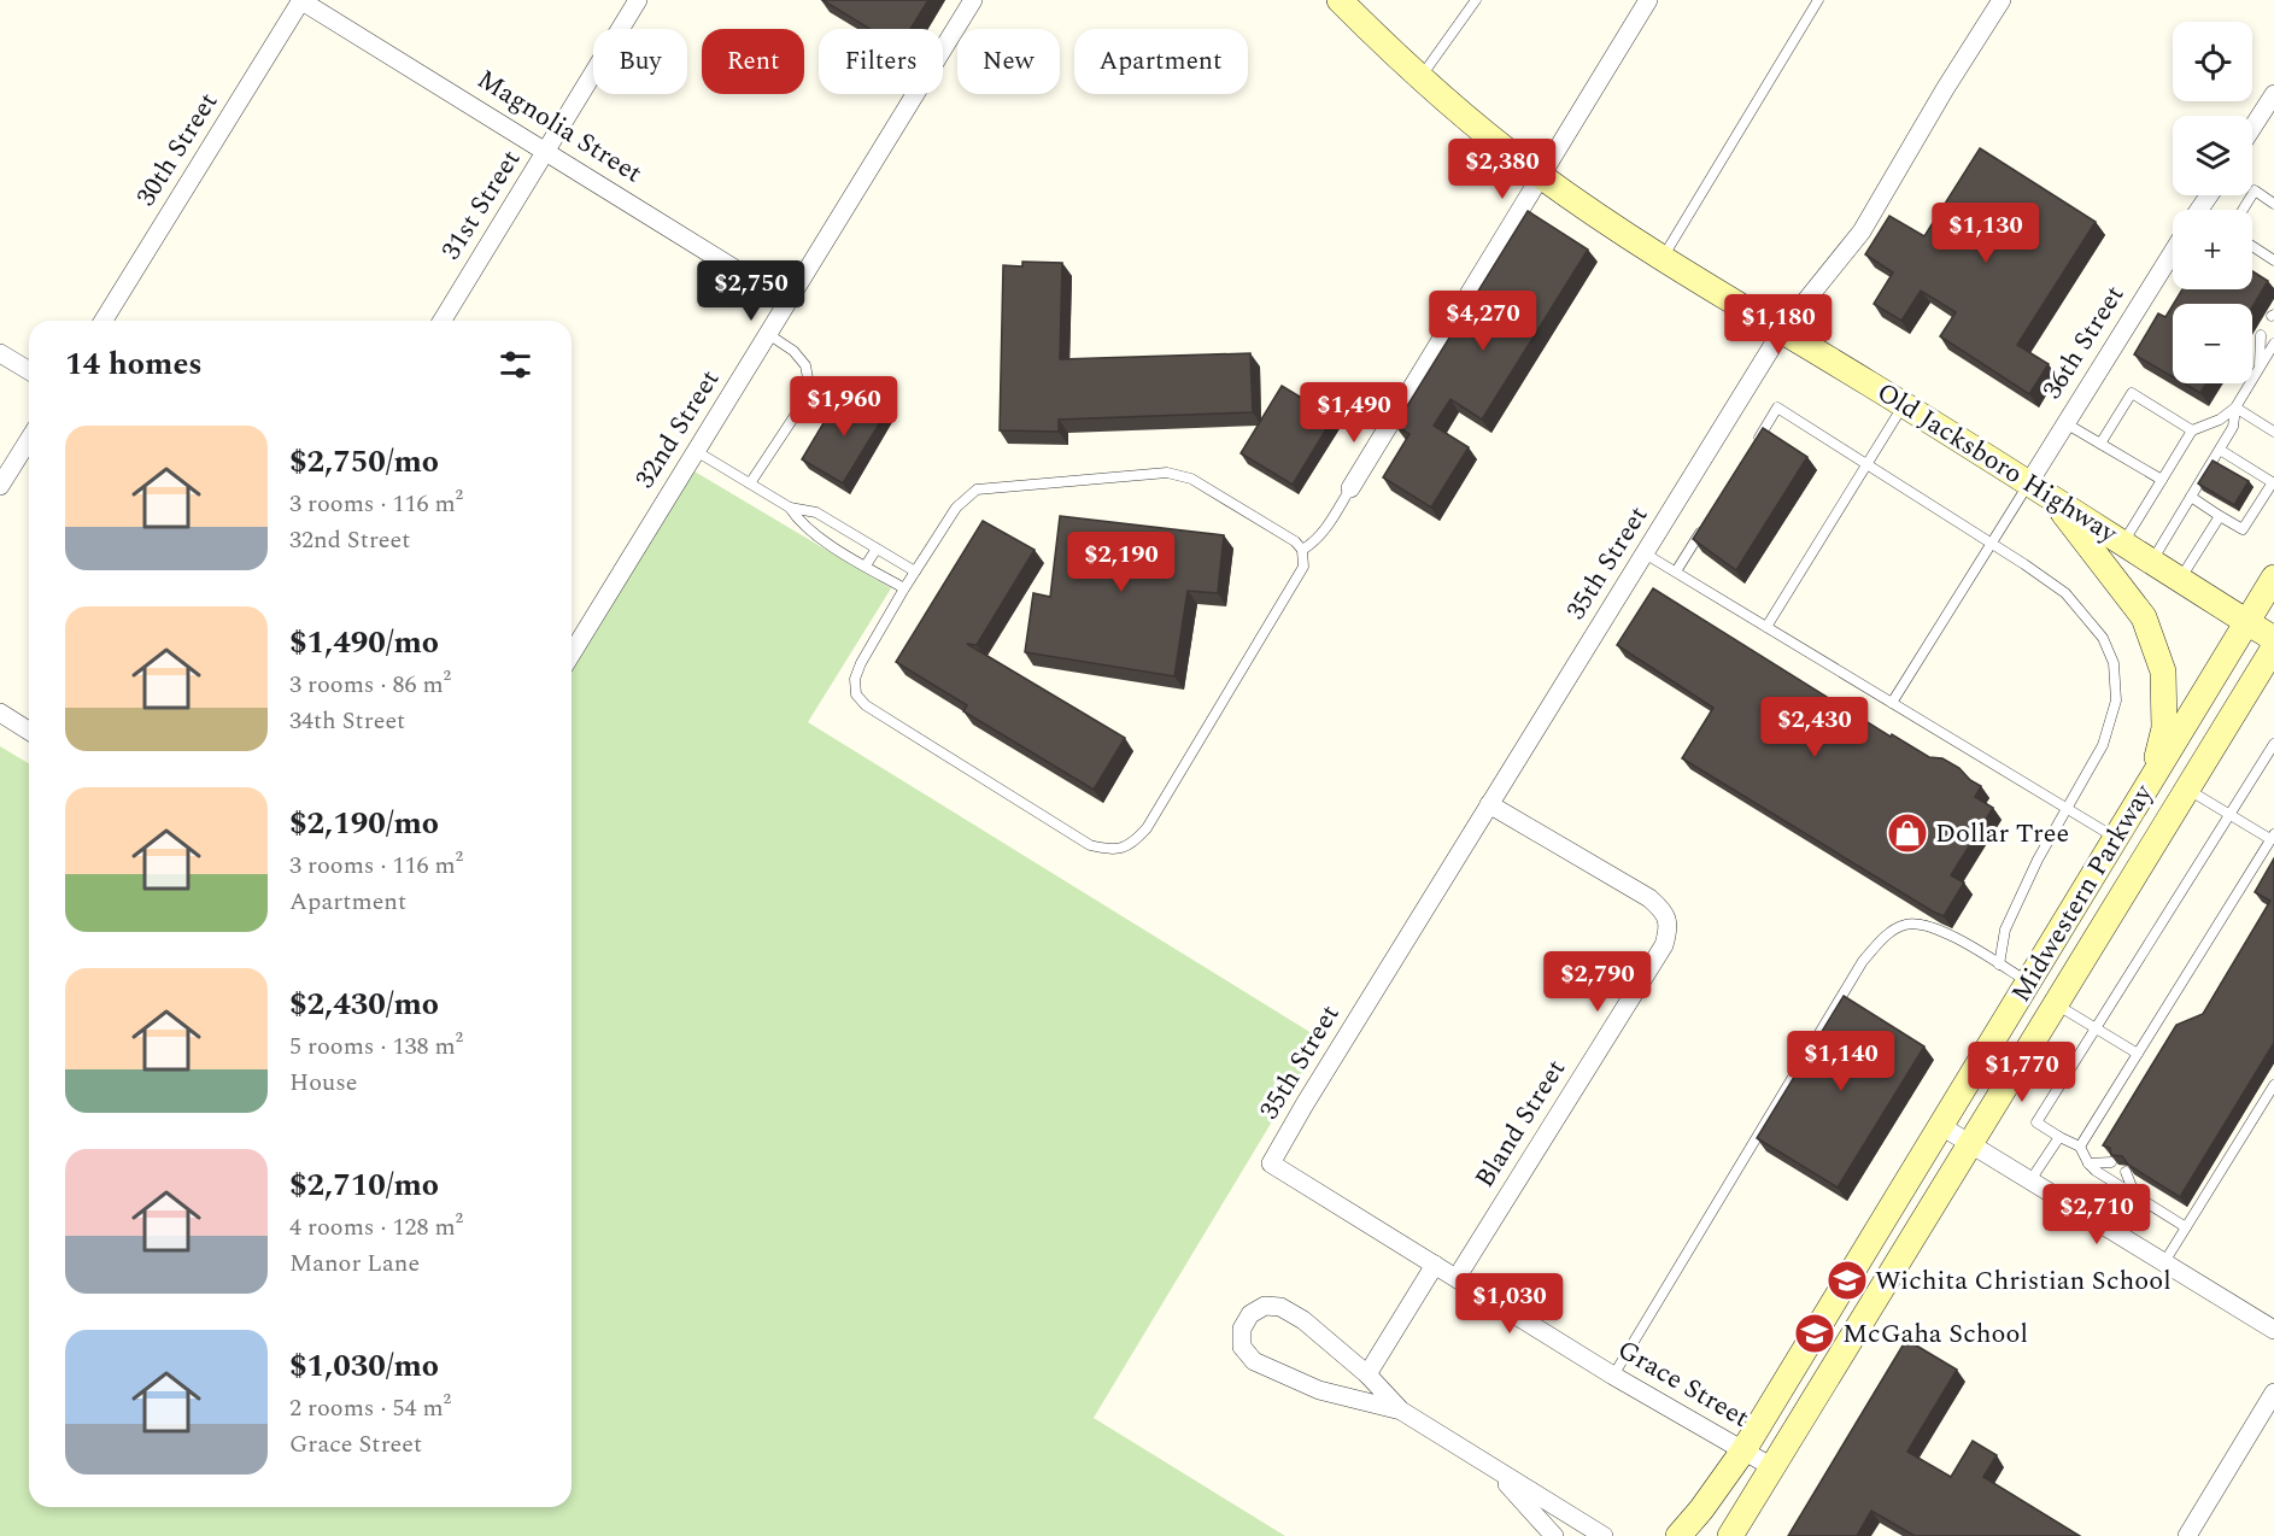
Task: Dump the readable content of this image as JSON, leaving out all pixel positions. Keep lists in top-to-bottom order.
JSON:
{
  "streets": {
    "main road": ["Old Jacksboro Highway", "Midwestern Parkway"],
    "street": [
      "Magnolia Street",
      "30th Street",
      "31st Street",
      "36th Street",
      "32nd Street",
      "35th Street",
      "Bland Street",
      "Grace Street"
    ]
  },
  "crossings": [
    ["Magnolia Street", "30th Street"],
    ["Magnolia Street", "31st Street"],
    ["Magnolia Street", "32nd Street"],
    ["36th Street", "Old Jacksboro Highway"],
    ["Old Jacksboro Highway", "35th Street"],
    ["Old Jacksboro Highway", "Midwestern Parkway"],
    ["35th Street", "Bland Street"],
    ["35th Street", "Grace Street"],
    ["Midwestern Parkway", "Grace Street"],
    ["Bland Street", "Grace Street"]
  ],
  "places": {
    "shop": ["Dollar Tree"],
    "school or university": ["Wichita Christian School", "McGaha School"]
  },
  "page": {
    "map_buttons": ["+", "−"],
    "chip": [
      "Buy",
      "Rent",
      "Filters",
      "New",
      "Apartment"
    ],
    "price": [
      "$2,380",
      "$1,130",
      "$2,750",
      "$4,270",
      "$1,180",
      "$1,960",
      "$1,490",
      "$2,190",
      "$2,430",
      "$2,790",
      "$1,140",
      "$1,770",
      "$2,710",
      "$1,030"
    ],
    "heading": "14 homes",
    "list": [
      {
        "name": "$2,750/mo",
        "note": "3 rooms · 116 m² · 32nd Street"
      },
      {
        "name": "$1,490/mo",
        "note": "3 rooms · 86 m² · 34th Street"
      },
      {
        "name": "$2,190/mo",
        "note": "3 rooms · 116 m² · Apartment"
      },
      {
        "name": "$2,430/mo",
        "note": "5 rooms · 138 m² · House"
      },
      {
        "name": "$2,710/mo",
        "note": "4 rooms · 128 m² · Manor Lane"
      },
      {
        "name": "$1,030/mo",
        "note": "2 rooms · 54 m² · Grace Street"
      }
    ]
  }
}
